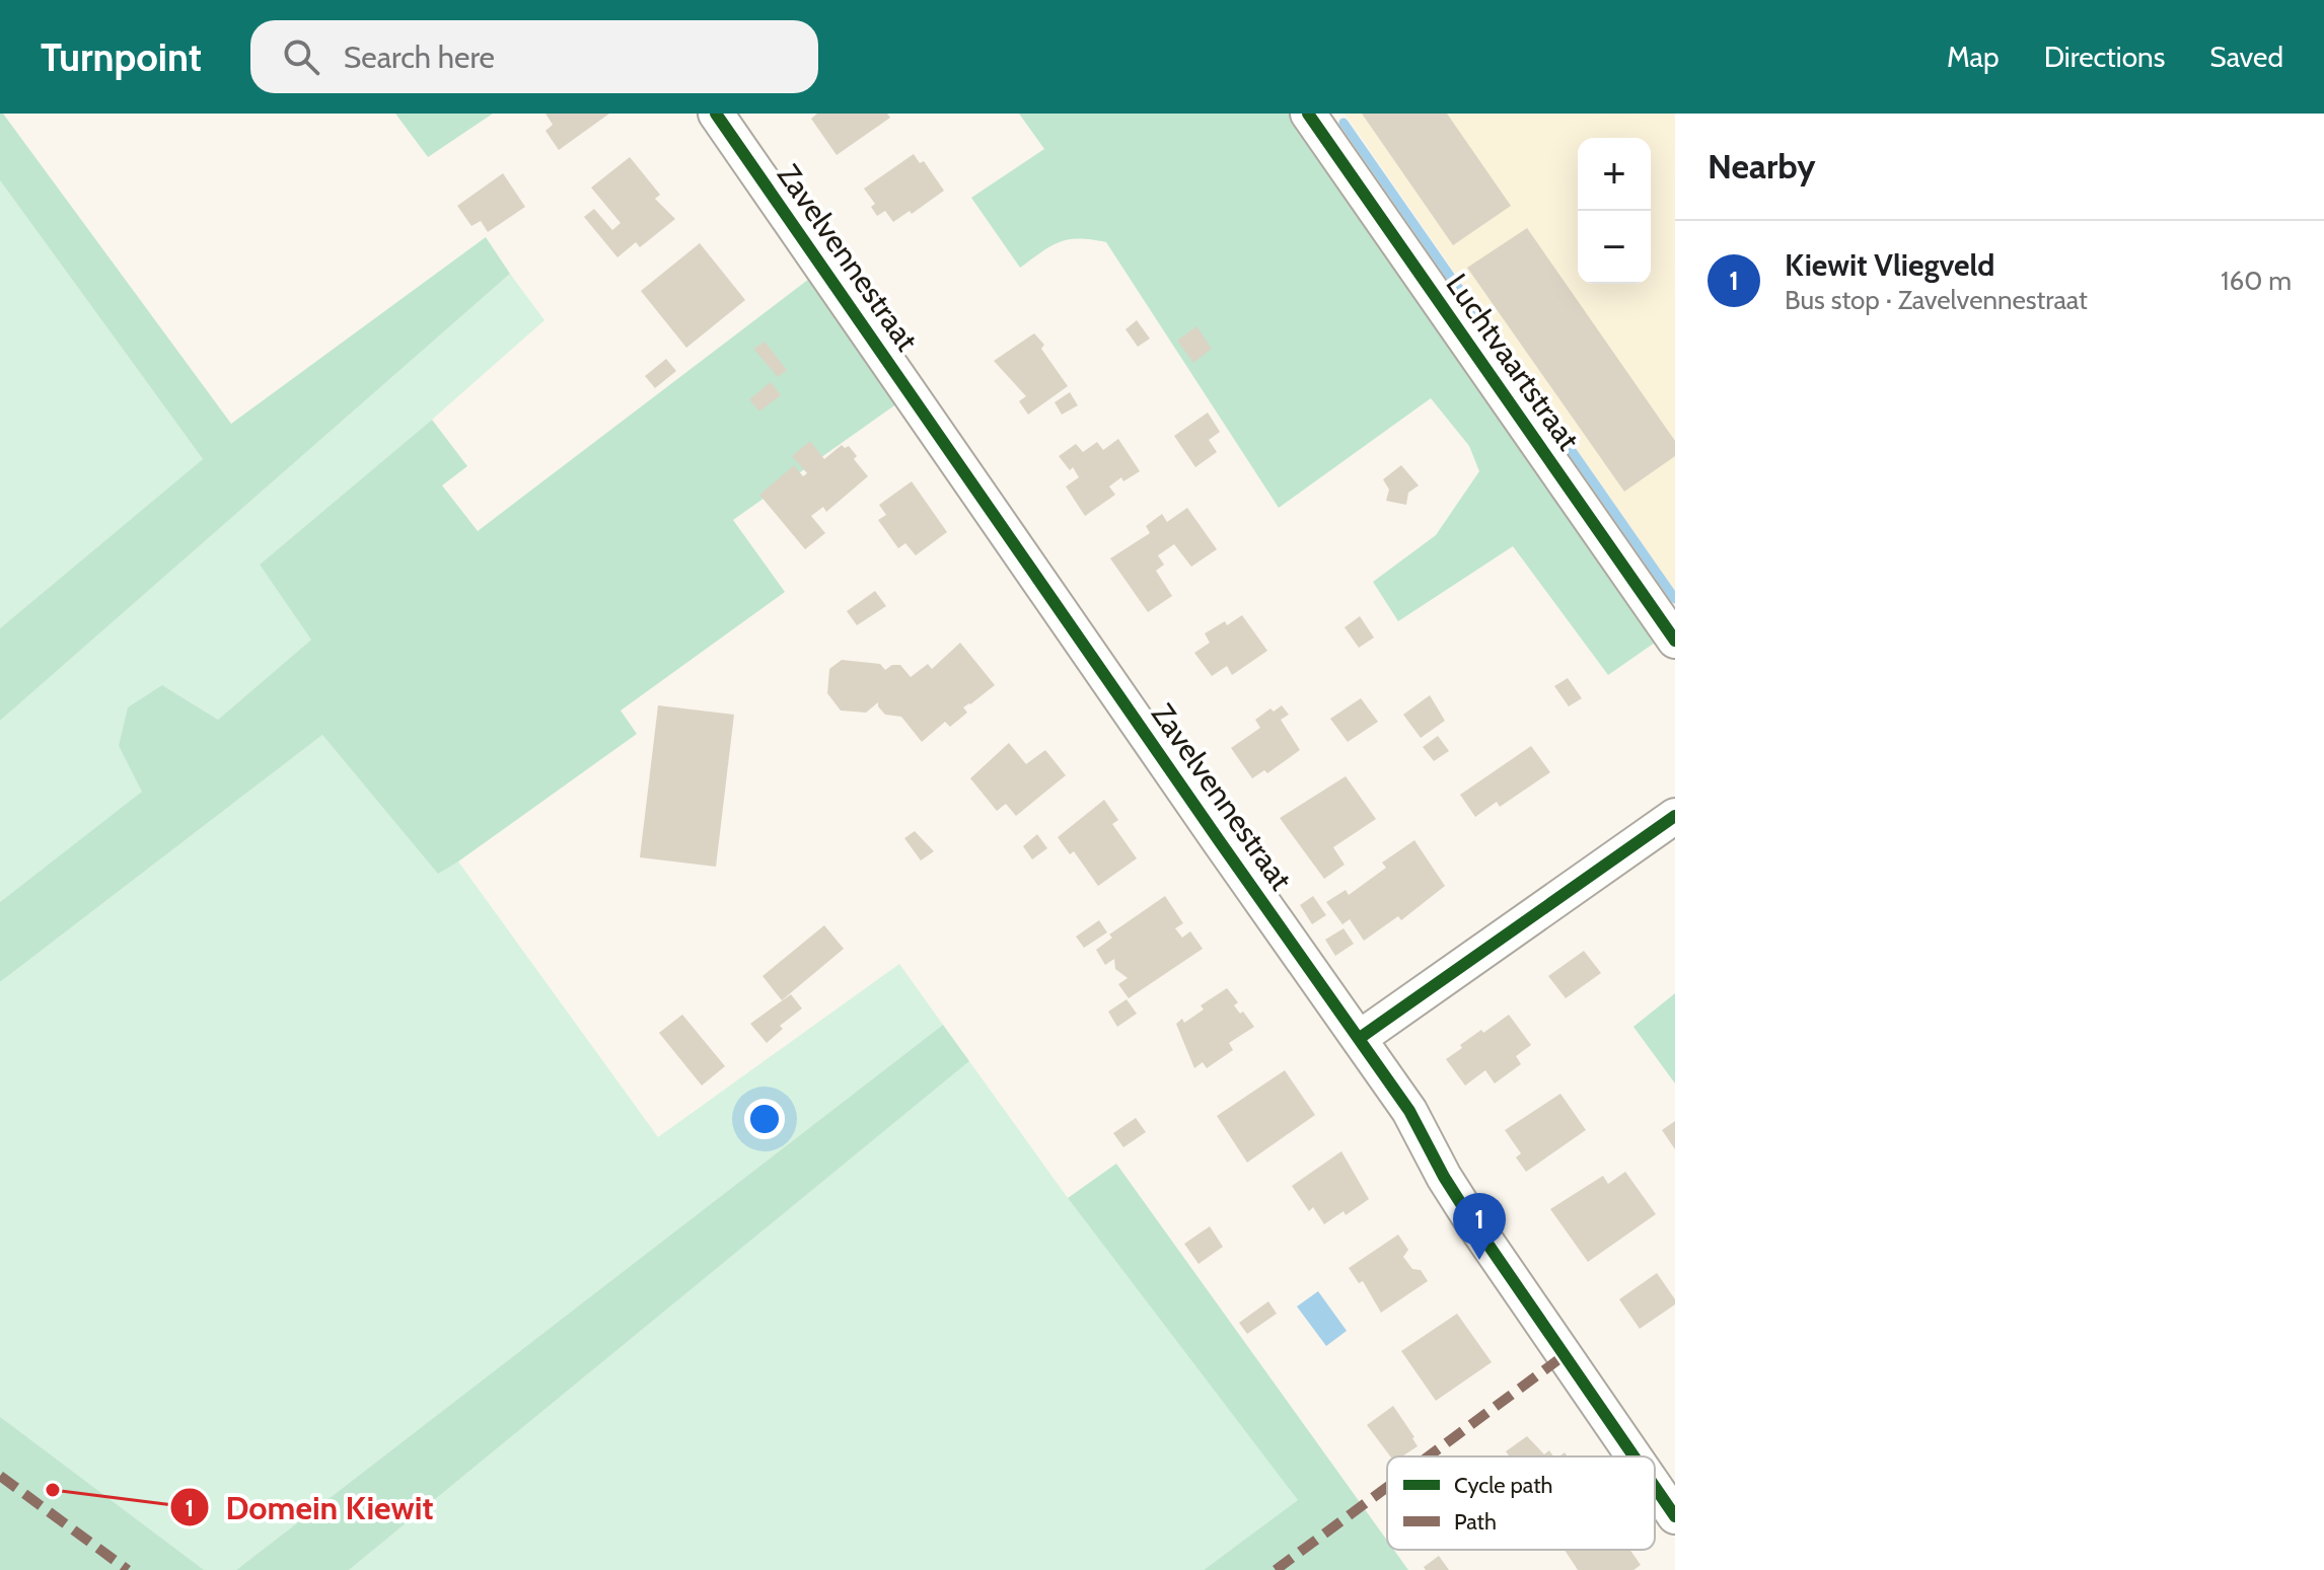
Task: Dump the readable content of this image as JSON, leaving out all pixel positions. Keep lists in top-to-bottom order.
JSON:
{
  "streets": {
    "street": ["Zavelvennestraat", "Luchtvaartstraat"]
  },
  "places": ["Domein Kiewit"],
  "legend": ["Cycle path", "Path"],
  "page": {
    "header": "Turnpoint",
    "search": "Search here",
    "nav": ["Map", "Directions", "Saved"],
    "heading": "Nearby",
    "map_buttons": ["+", "−"],
    "list": [
      {
        "mark": "1",
        "name": "Kiewit Vliegveld",
        "note": "Bus stop · Zavelvennestraat",
        "value": "160 m"
      }
    ],
    "pins": "1"
  }
}
